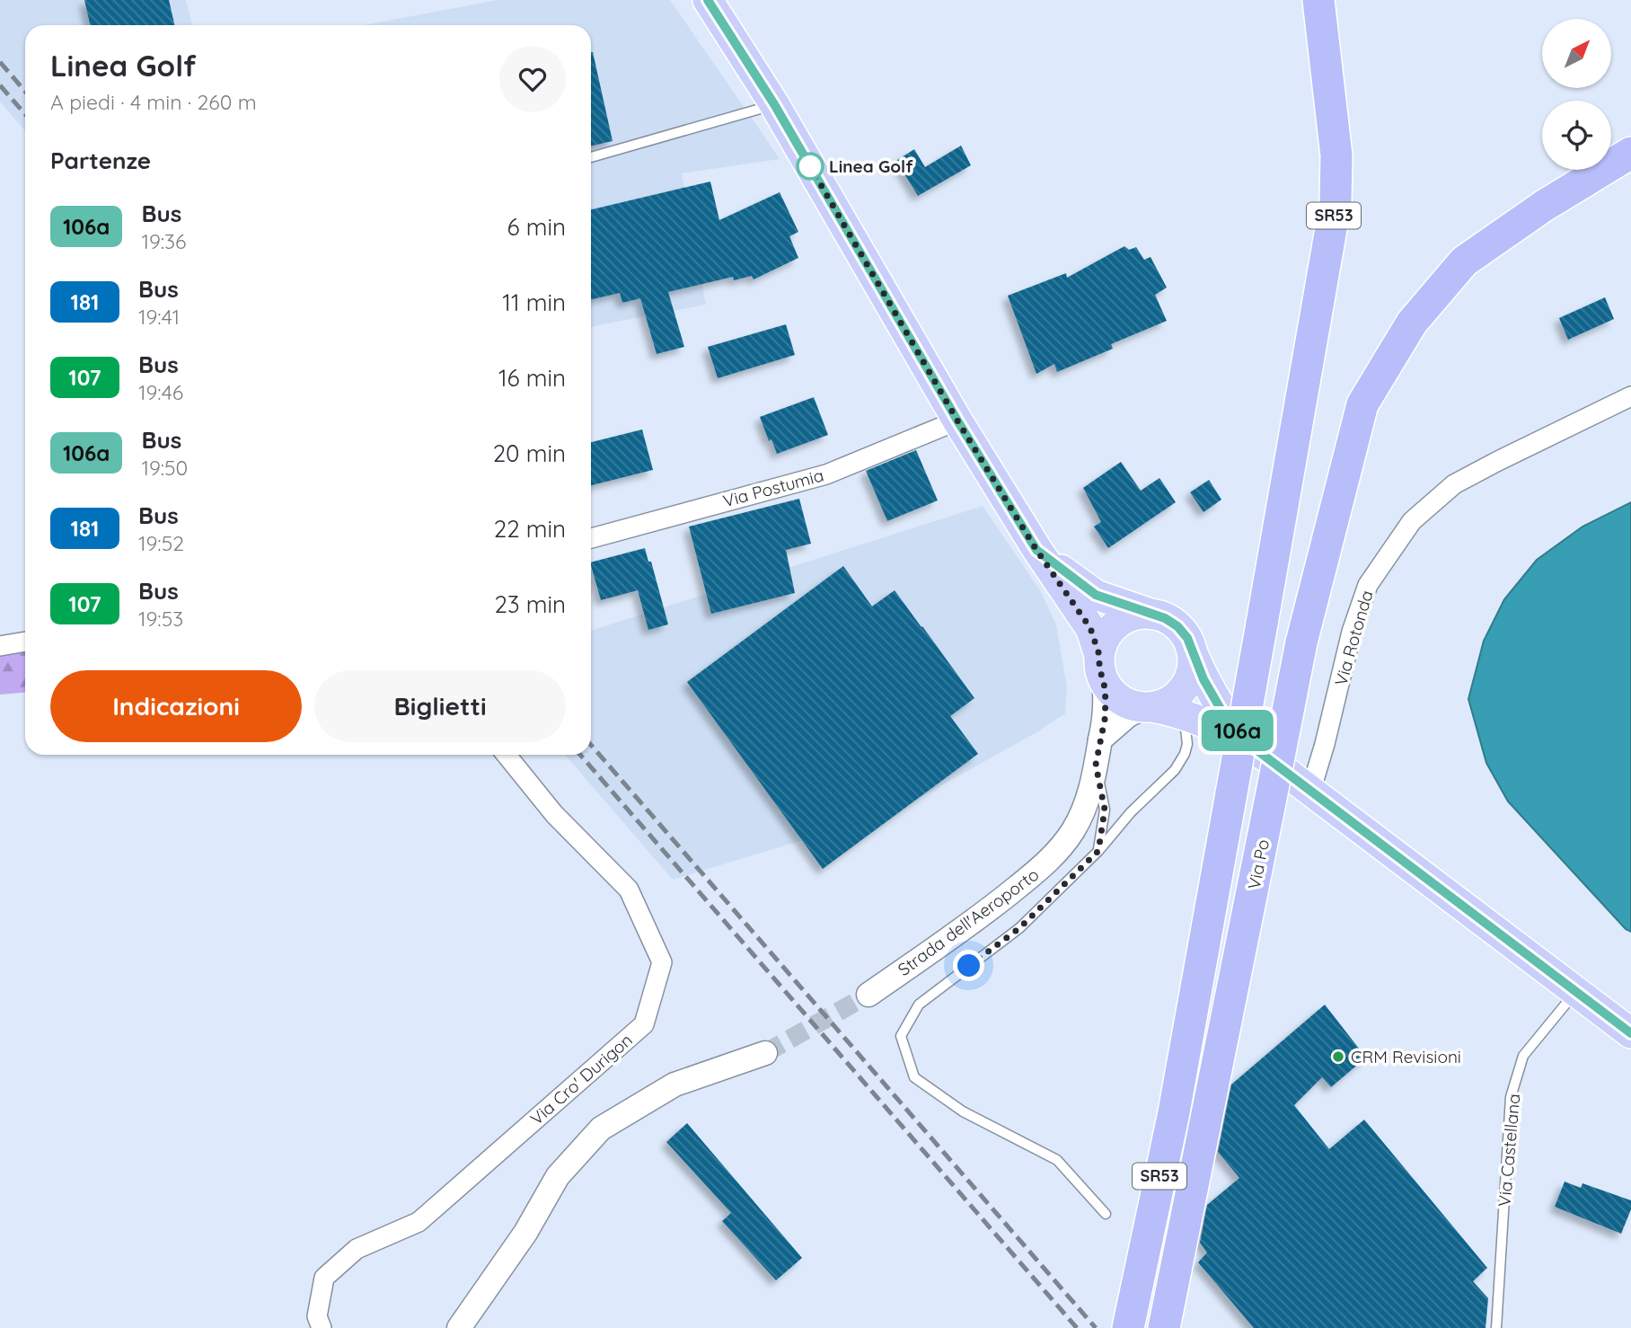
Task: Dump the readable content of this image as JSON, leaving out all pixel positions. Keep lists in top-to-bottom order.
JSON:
{
  "streets": {
    "highway": ["SR53", "Via Po"],
    "street": [
      "Via Postumia",
      "Via Rotonda",
      "Strada dell'Aeroporto",
      "Via Cro' Durigon"
    ],
    "lane": ["Via Castellana"]
  },
  "places": ["Linea Golf", "CRM Revisioni"],
  "lines": ["bus line 106a"],
  "north": "top right",
  "page": {
    "on_map": "106a",
    "heading": [
      ["Linea Golf", "A piedi · 4 min · 260 m"],
      "Partenze"
    ],
    "list": [
      {
        "mark": "106a",
        "name": "Bus",
        "note": "19:36",
        "value": "6 min"
      },
      {
        "mark": "181",
        "name": "Bus",
        "note": "19:41",
        "value": "11 min"
      },
      {
        "mark": "107",
        "name": "Bus",
        "note": "19:46",
        "value": "16 min"
      },
      {
        "mark": "106a",
        "name": "Bus",
        "note": "19:50",
        "value": "20 min"
      },
      {
        "mark": "181",
        "name": "Bus",
        "note": "19:52",
        "value": "22 min"
      },
      {
        "mark": "107",
        "name": "Bus",
        "note": "19:53",
        "value": "23 min"
      }
    ],
    "buttons": ["Indicazioni", "Biglietti"]
  }
}
